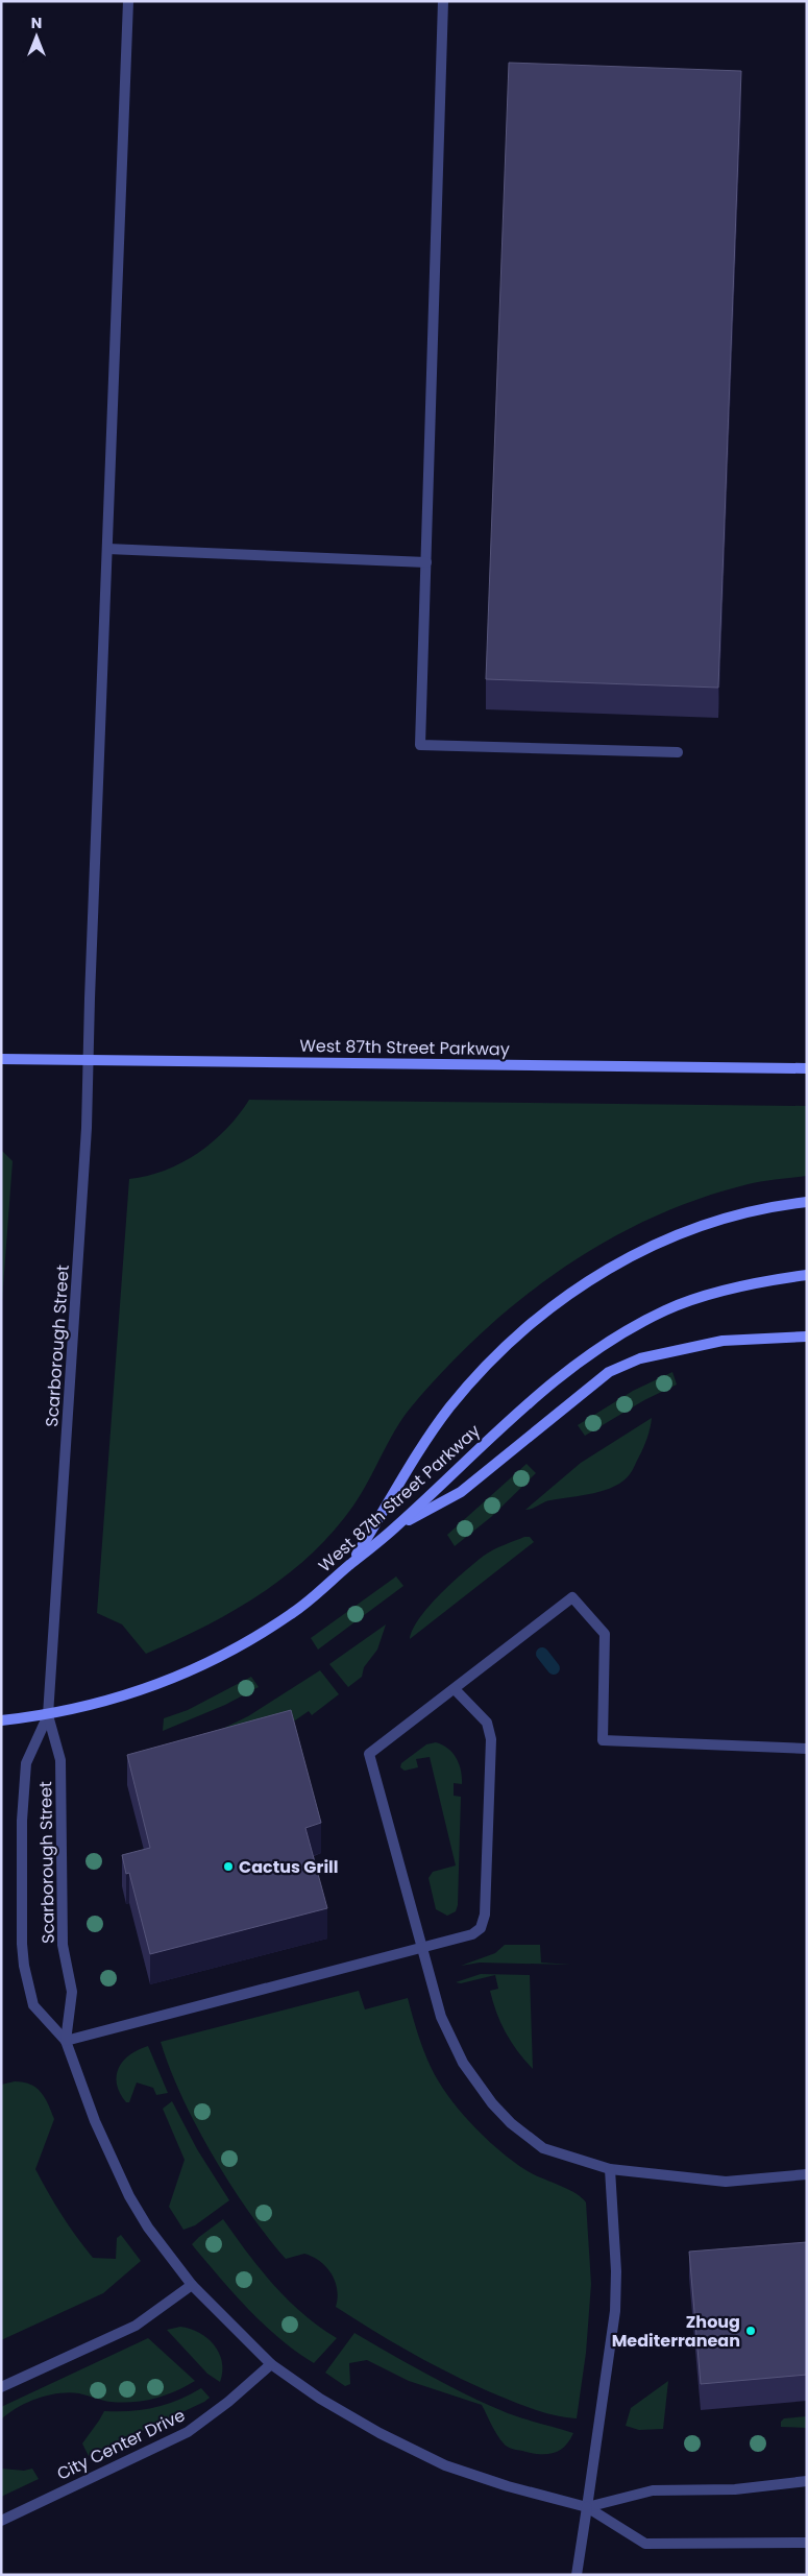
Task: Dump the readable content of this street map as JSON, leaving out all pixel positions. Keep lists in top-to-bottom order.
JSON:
{
  "streets": {
    "main road": ["West 87th Street Parkway"],
    "street": ["Scarborough Street", "City Center Drive"]
  },
  "crossings": [
    ["West 87th Street Parkway", "Scarborough Street"],
    ["Scarborough Street", "City Center Drive"]
  ],
  "places": ["Cactus Grill", "Zhoug Mediterranean"],
  "north": "top"
}
